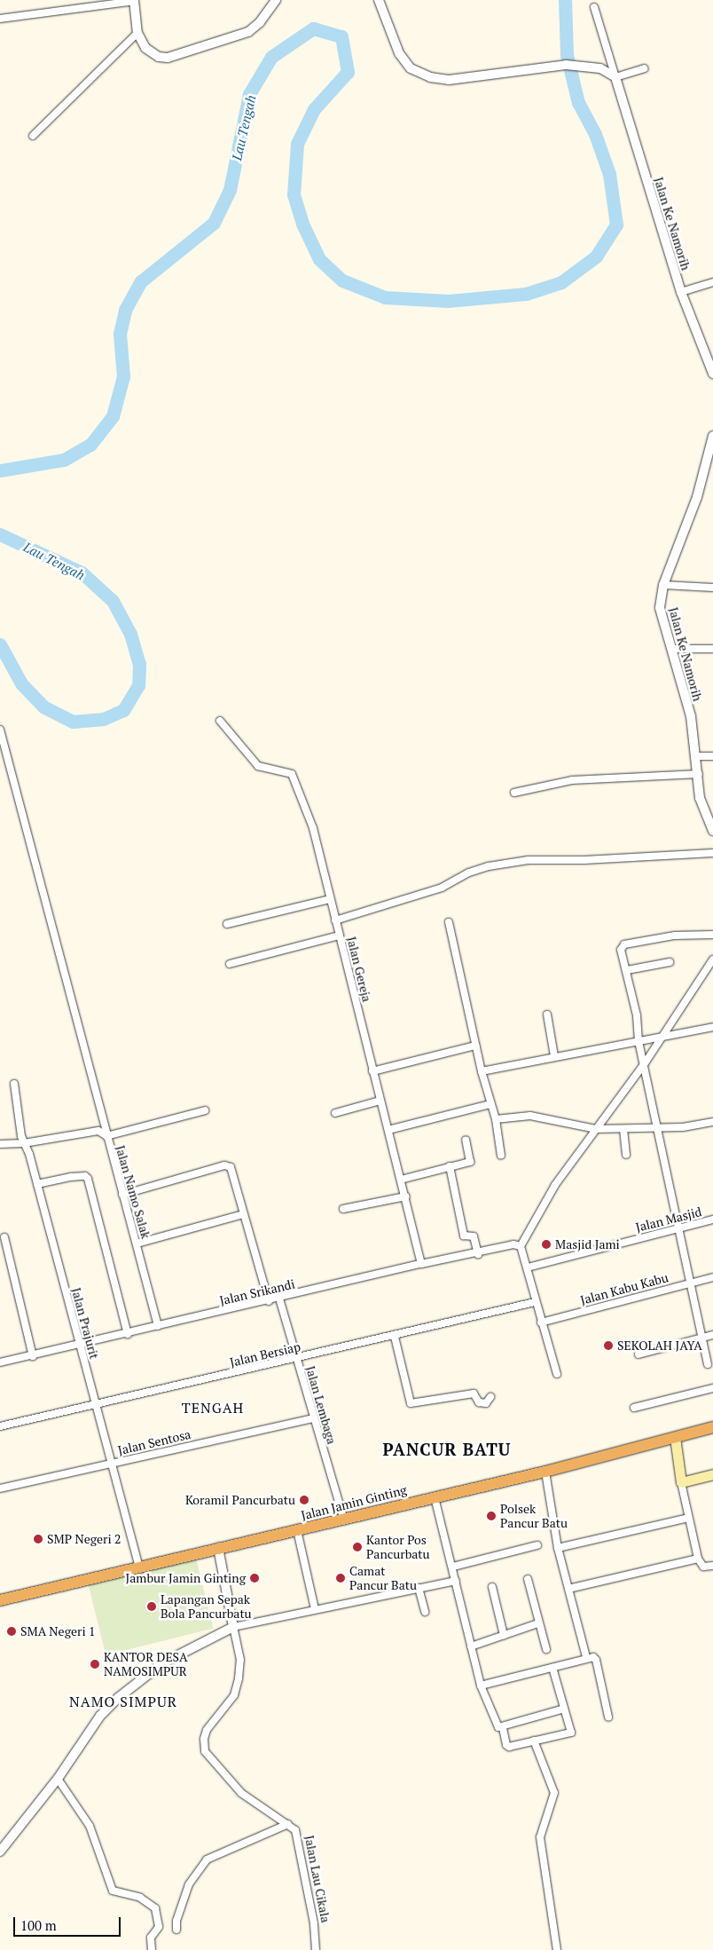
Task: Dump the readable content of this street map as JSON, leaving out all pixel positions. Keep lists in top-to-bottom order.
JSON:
{
  "streets": {
    "highway": ["Jalan Jamin Ginting"],
    "street": [
      "Jalan Ke Namorih",
      "Jalan Gereja",
      "Jalan Namo Salak",
      "Jalan Masjid",
      "Jalan Kabu Kabu",
      "Jalan Srikandi",
      "Jalan Prajurit",
      "Jalan Bersiap",
      "Jalan Lembaga",
      "Jalan Sentosa",
      "Jalan Lau Cikala"
    ]
  },
  "crossings": [
    ["Jalan Gereja", "Jalan Srikandi"],
    ["Jalan Namo Salak", "Jalan Srikandi"],
    ["Jalan Srikandi", "Jalan Prajurit"],
    ["Jalan Srikandi", "Jalan Lembaga"],
    ["Jalan Prajurit", "Jalan Bersiap"],
    ["Jalan Prajurit", "Jalan Sentosa"],
    ["Jalan Prajurit", "Jalan Jamin Ginting"],
    ["Jalan Bersiap", "Jalan Lembaga"],
    ["Jalan Lembaga", "Jalan Sentosa"],
    ["Jalan Lembaga", "Jalan Jamin Ginting"],
    ["Jalan Jamin Ginting", "Jalan Lau Cikala"]
  ],
  "districts": ["TENGAH", "PANCUR BATU", "NAMO SIMPUR"],
  "water": ["Lau Tengah"],
  "places": [
    "Masjid Jami",
    "SEKOLAH JAYA",
    "Koramil Pancurbatu",
    "Polsek Pancur Batu",
    "SMP Negeri 2",
    "Kantor Pos Pancurbatu",
    "Jambur Jamin Ginting",
    "Camat Pancur Batu",
    "Lapangan Sepak Bola Pancurbatu",
    "SMA Negeri 1",
    "KANTOR DESA NAMOSIMPUR"
  ],
  "scale_bar": "100 m"
}
